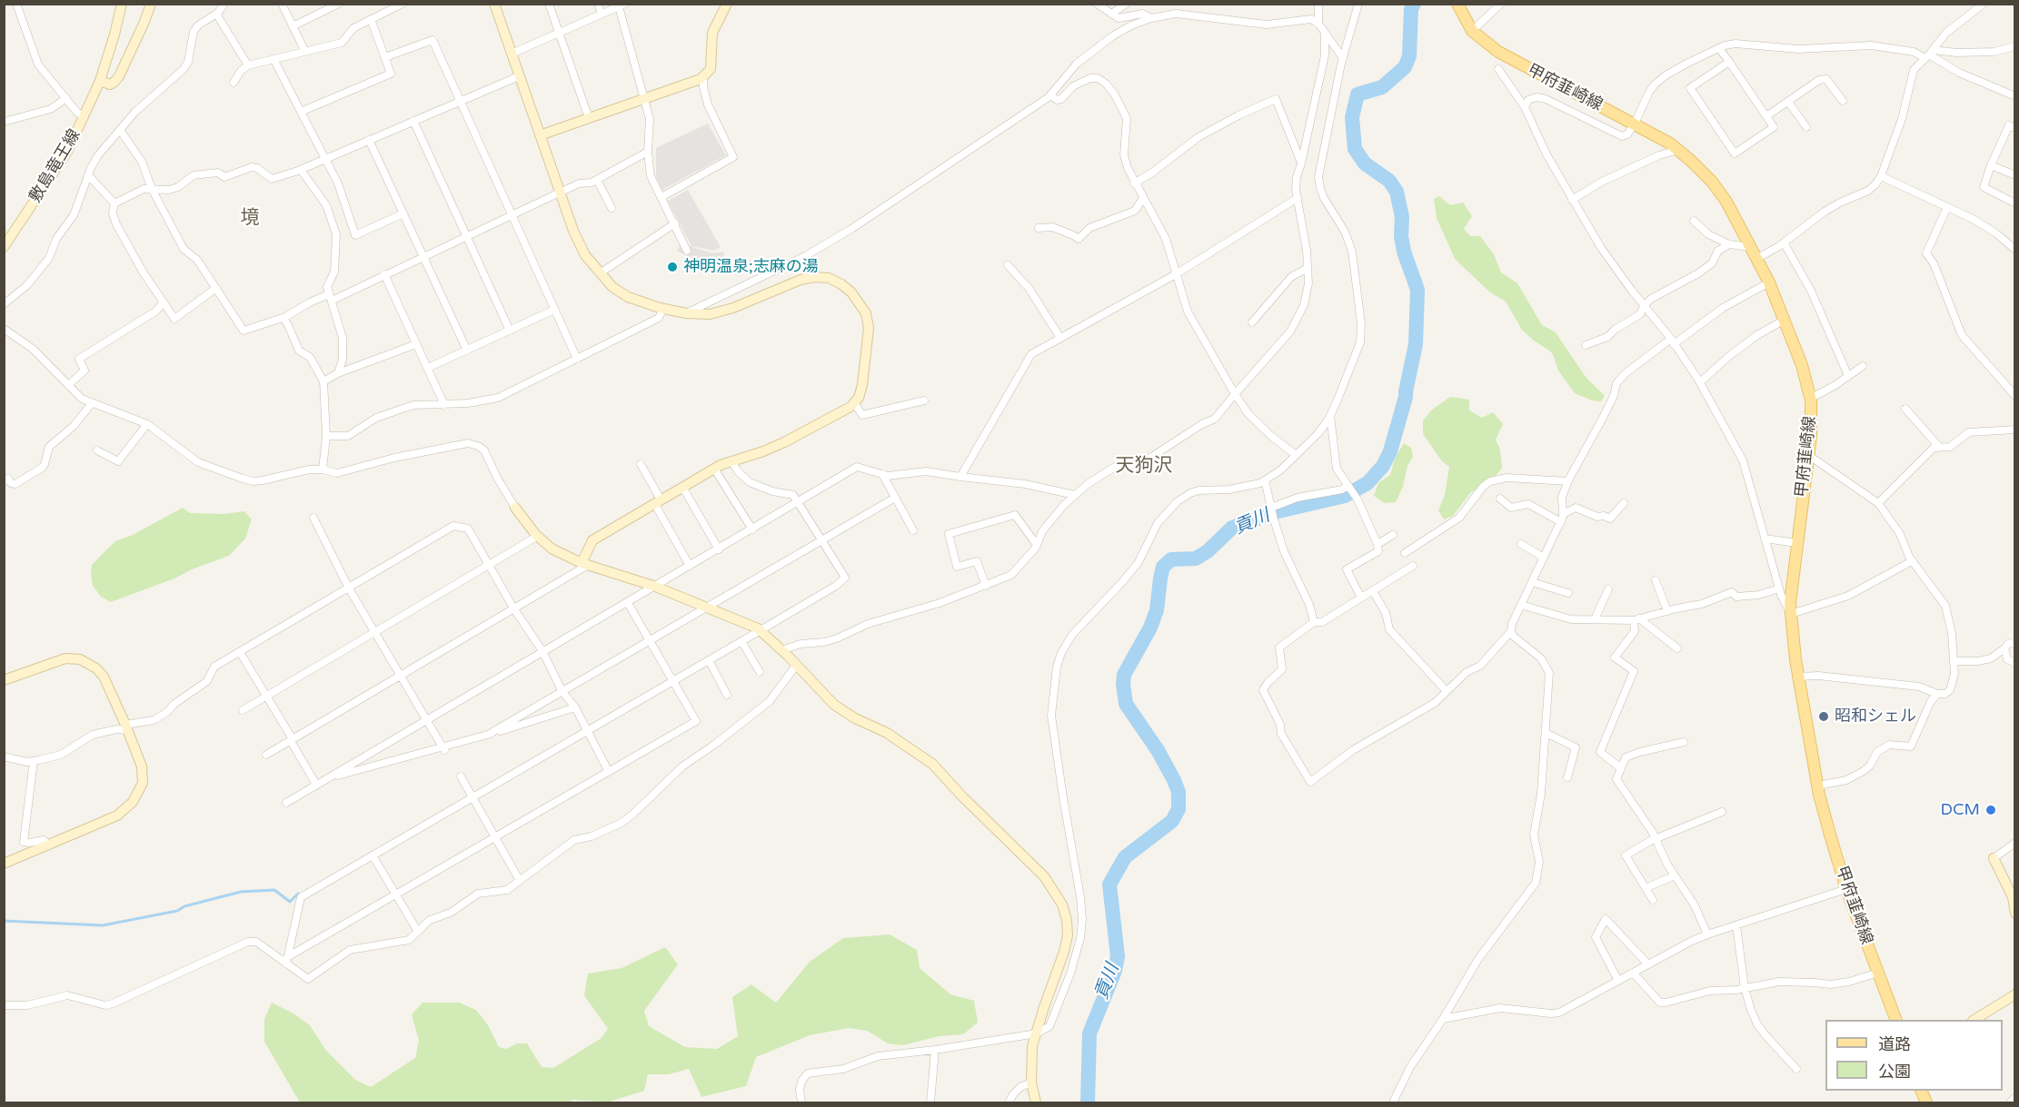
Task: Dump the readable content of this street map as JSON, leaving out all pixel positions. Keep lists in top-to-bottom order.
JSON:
{
  "streets": {
    "main road": ["甲府韮崎線"],
    "street": ["敷島竜王線"]
  },
  "districts": ["境", "天狗沢"],
  "water": ["貢川"],
  "places": ["神明温泉;志麻の湯", "昭和シェル", "DCM"],
  "legend": ["道路", "公園"]
}
